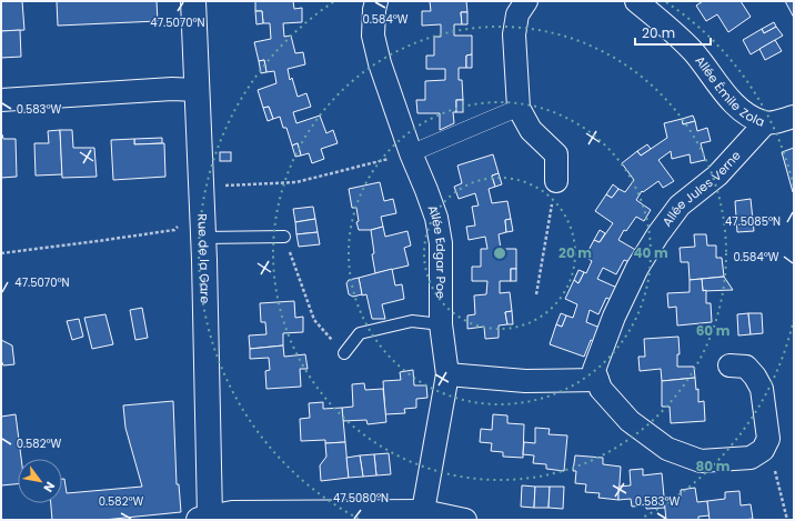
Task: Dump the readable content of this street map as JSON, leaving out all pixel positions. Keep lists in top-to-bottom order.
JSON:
{
  "streets": {
    "street": [
      "Allée Émile Zola",
      "Allée Jules Verne",
      "Allée Edgar Poe",
      "Rue de la Gare"
    ]
  },
  "crossings": [
    ["Allée Émile Zola", "Allée Jules Verne"]
  ],
  "scale_bar": "20 m",
  "north": "bottom right",
  "coordinates": [
    "0.584°W",
    "47.5070°N",
    "0.583°W",
    "47.5085°N",
    "0.582°W",
    "47.5080°N"
  ],
  "rings": [
    "20 m",
    "40 m",
    "60 m",
    "80 m"
  ]
}
